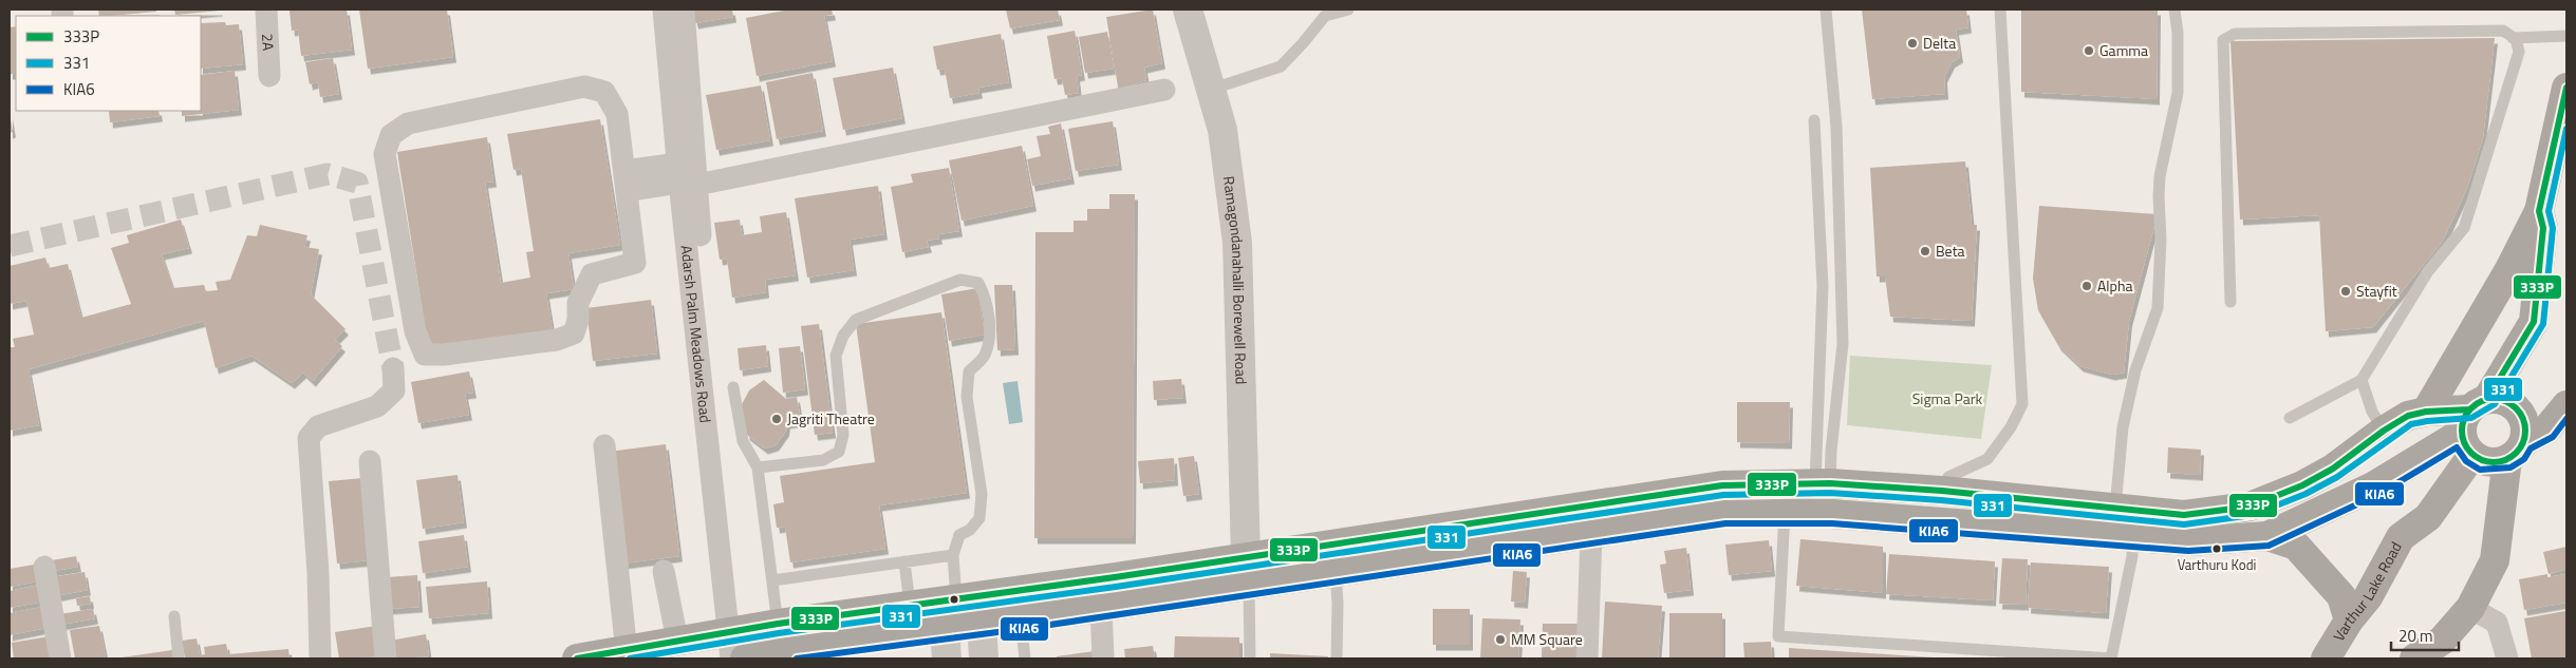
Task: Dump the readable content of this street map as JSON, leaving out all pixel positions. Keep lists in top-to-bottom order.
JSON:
{
  "streets": {
    "main road": ["Varthur Lake Road"],
    "street": ["2A", "Ramagondanahalli Borewell Road", "Adarsh Palm Meadows Road"]
  },
  "parks": ["Sigma Park"],
  "places": [
    "Delta",
    "Gamma",
    "Beta",
    "Alpha",
    "Stayfit",
    "Jagriti Theatre",
    "Varthuru Kodi",
    "MM Square"
  ],
  "lines": ["transit line 333P", "transit line 331", "transit line KIA6"],
  "legend": ["333P", "331", "KIA6"],
  "scale_bar": "20 m"
}
